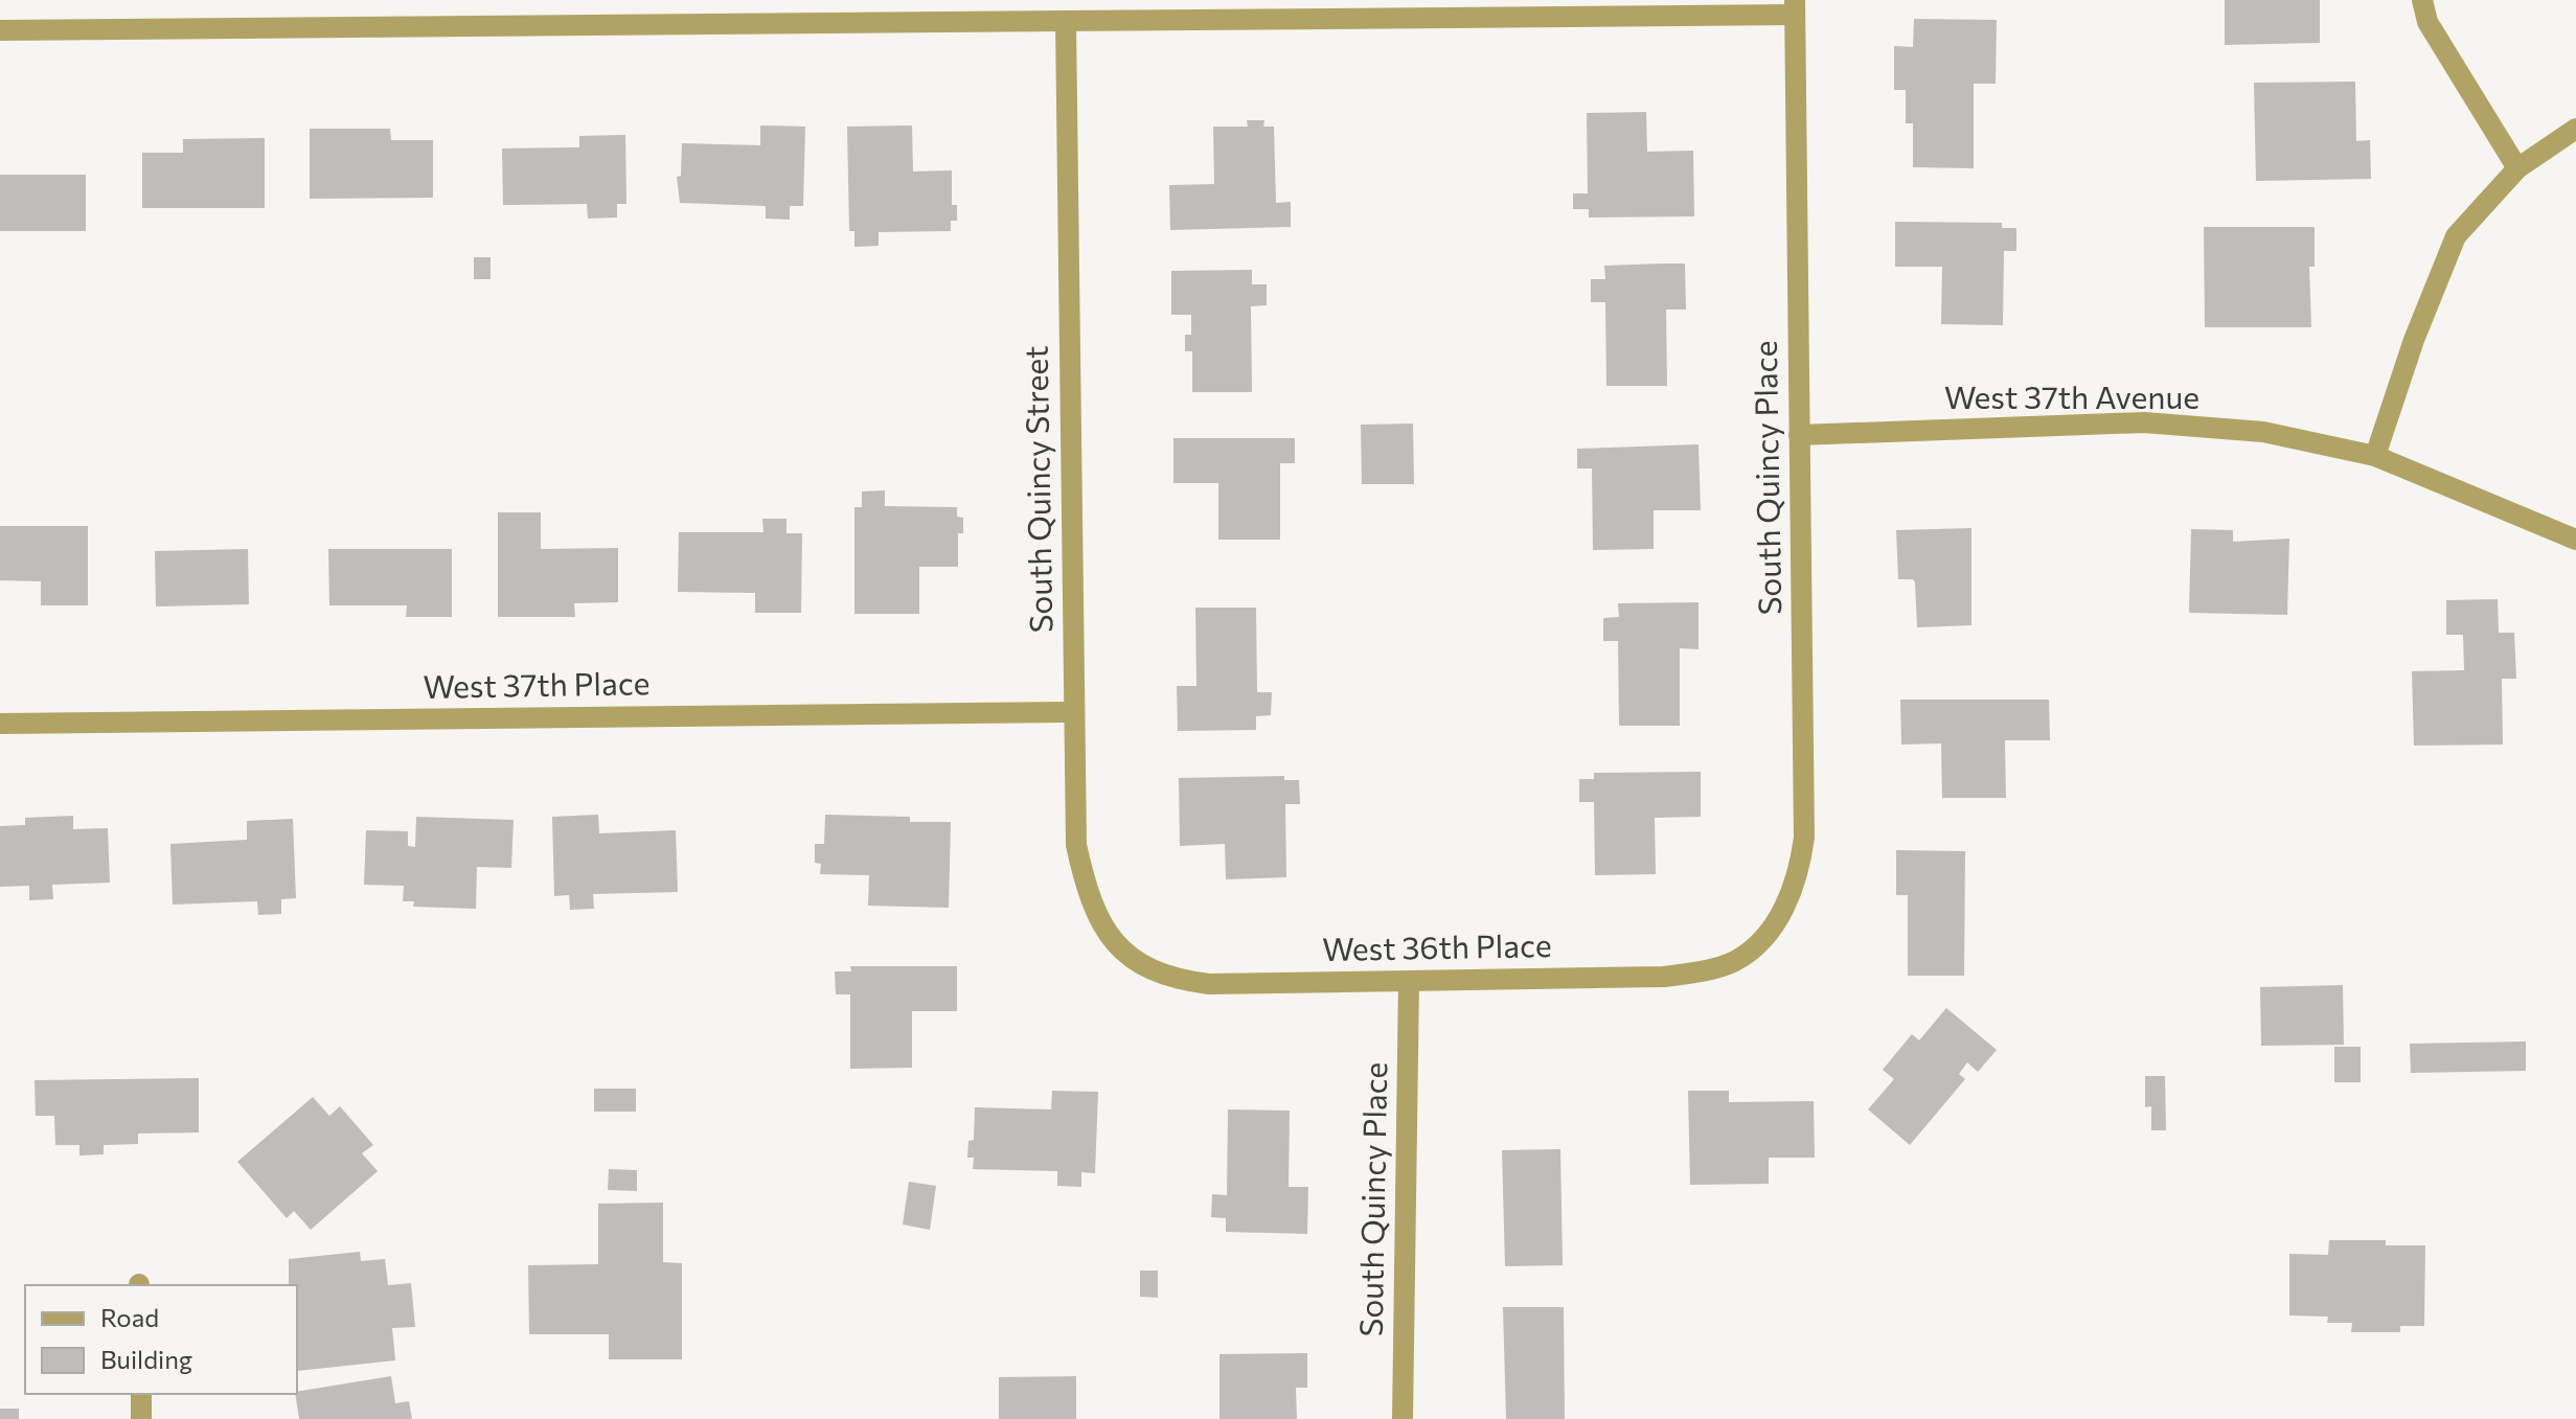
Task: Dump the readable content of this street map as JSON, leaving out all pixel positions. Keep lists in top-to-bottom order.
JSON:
{
  "streets": {
    "street": [
      "West 37th Avenue",
      "South Quincy Place",
      "South Quincy Street",
      "West 37th Place",
      "West 36th Place"
    ]
  },
  "crossings": [
    ["West 37th Avenue", "South Quincy Place"],
    ["South Quincy Place", "West 36th Place"],
    ["South Quincy Street", "West 37th Place"],
    ["South Quincy Street", "West 36th Place"]
  ],
  "legend": ["Road", "Building"]
}
